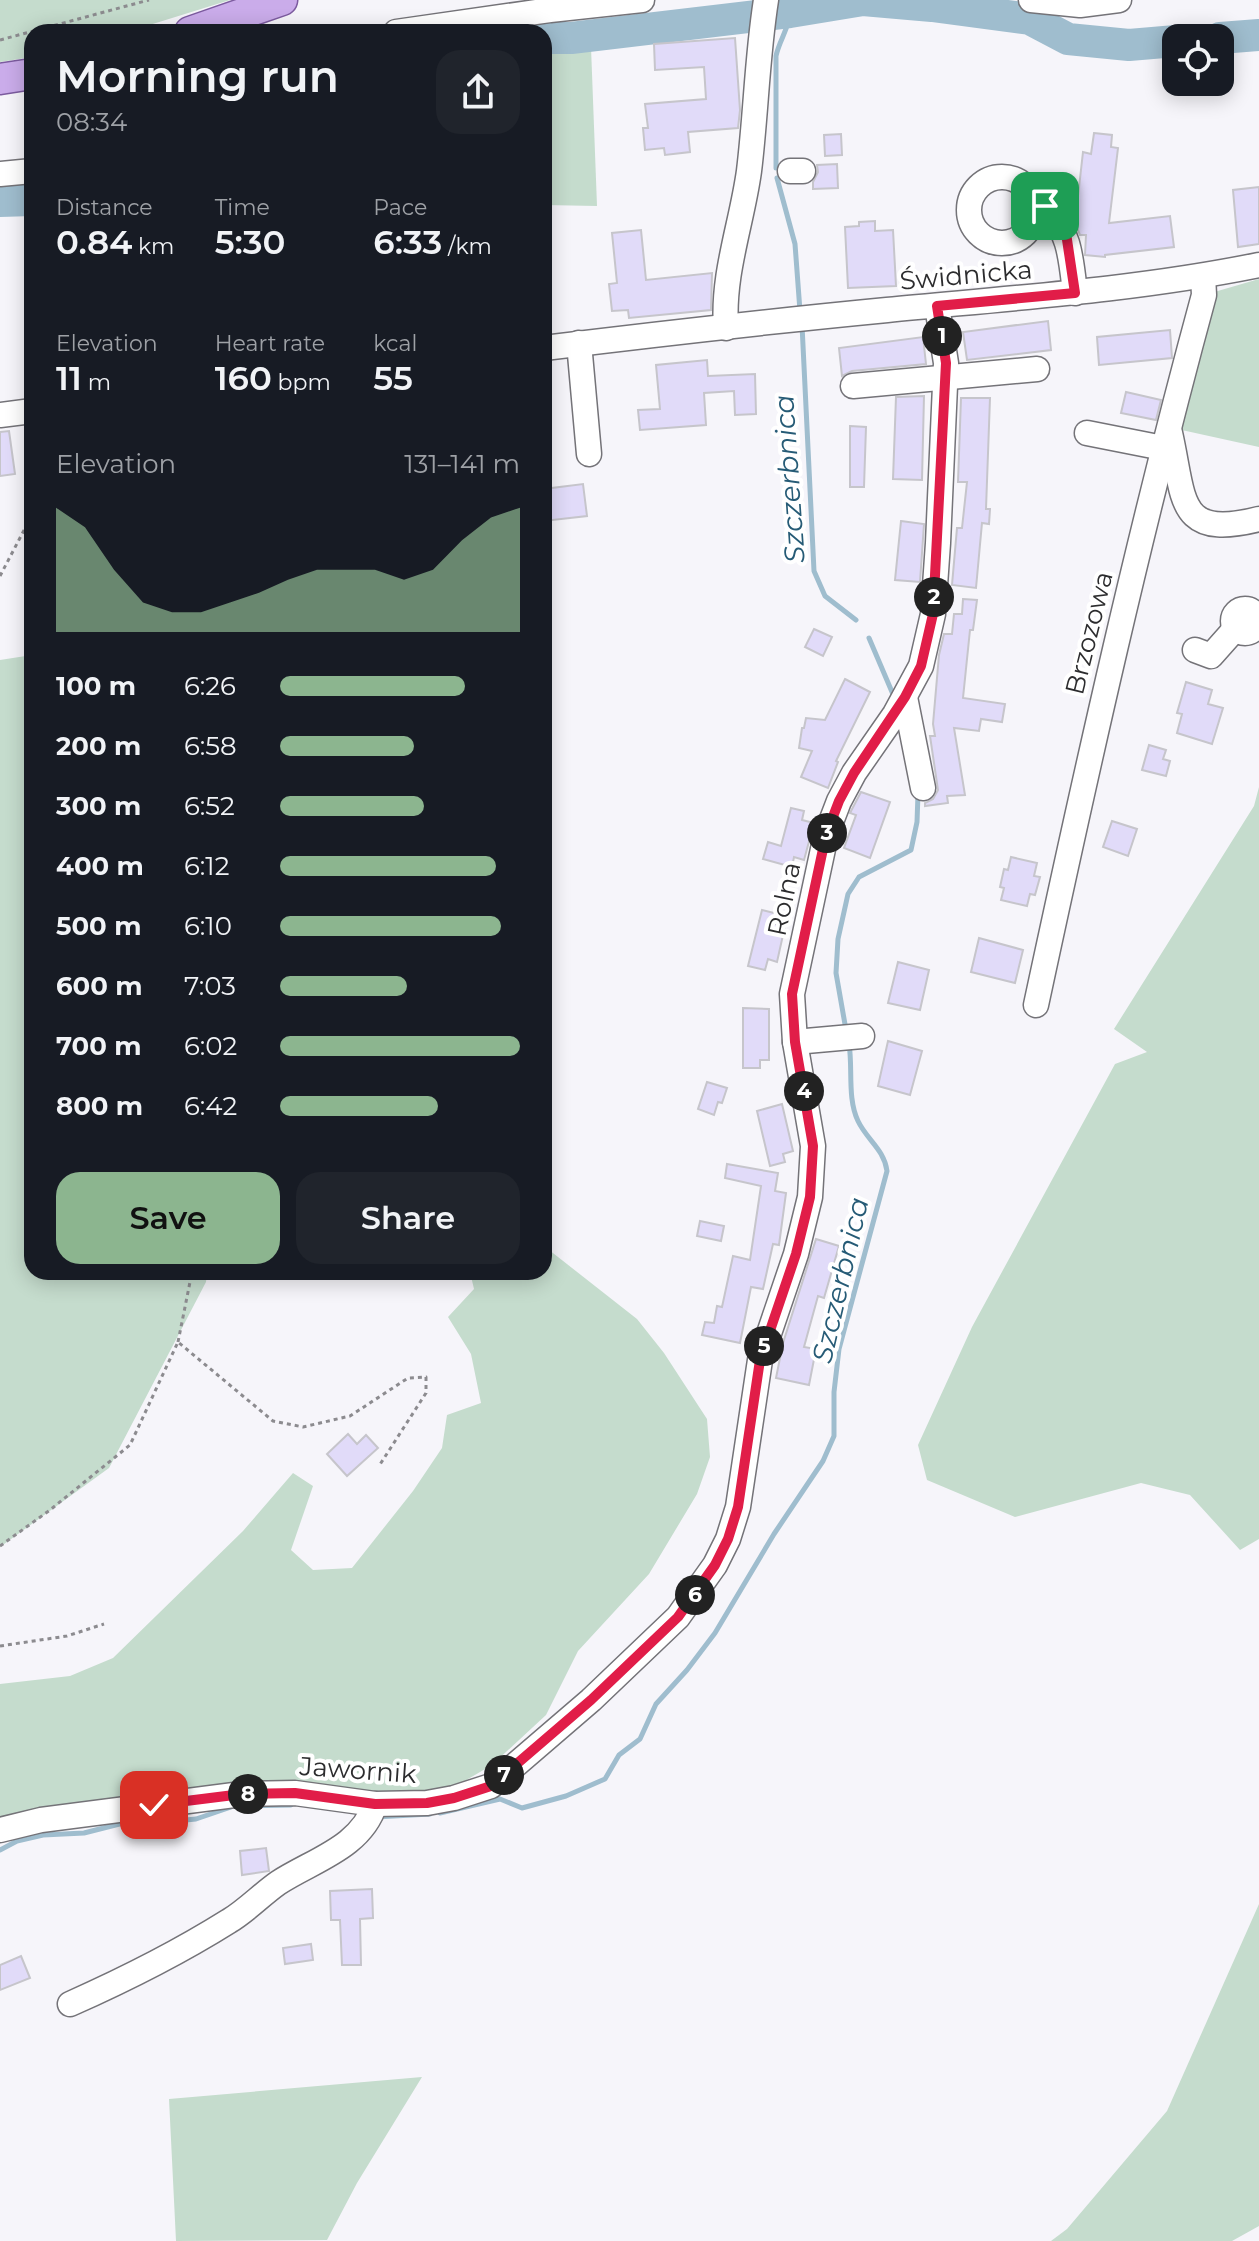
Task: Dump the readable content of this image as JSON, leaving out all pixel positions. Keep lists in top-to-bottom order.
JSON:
{
  "streets": {
    "street": [
      "Świdnicka",
      "Brzozowa",
      "Rolna",
      "Jawornik"
    ]
  },
  "crossings": [
    ["Świdnicka", "Brzozowa"],
    ["Świdnicka", "Rolna"],
    ["Rolna", "Jawornik"]
  ],
  "water": ["Szczerbnica"],
  "page": {
    "heading": ["Morning run", "08:34"],
    "stats": [
      ["Distance", "0.84 km"],
      ["Time", "5:30"],
      ["Pace", "6:33 /km"],
      ["Elevation", "11 m"],
      ["Heart rate", "160 bpm"],
      ["kcal", "55"]
    ],
    "pins": [
      "1",
      "2",
      "3",
      "4",
      "5",
      "6",
      "7",
      "8"
    ],
    "chart": ["Elevation", "131–141 m"],
    "list": [
      {
        "name": "100 m",
        "note": "6:26"
      },
      {
        "name": "200 m",
        "note": "6:58"
      },
      {
        "name": "300 m",
        "note": "6:52"
      },
      {
        "name": "400 m",
        "note": "6:12"
      },
      {
        "name": "500 m",
        "note": "6:10"
      },
      {
        "name": "600 m",
        "note": "7:03"
      },
      {
        "name": "700 m",
        "note": "6:02"
      },
      {
        "name": "800 m",
        "note": "6:42"
      }
    ],
    "buttons": ["Save", "Share"]
  }
}
